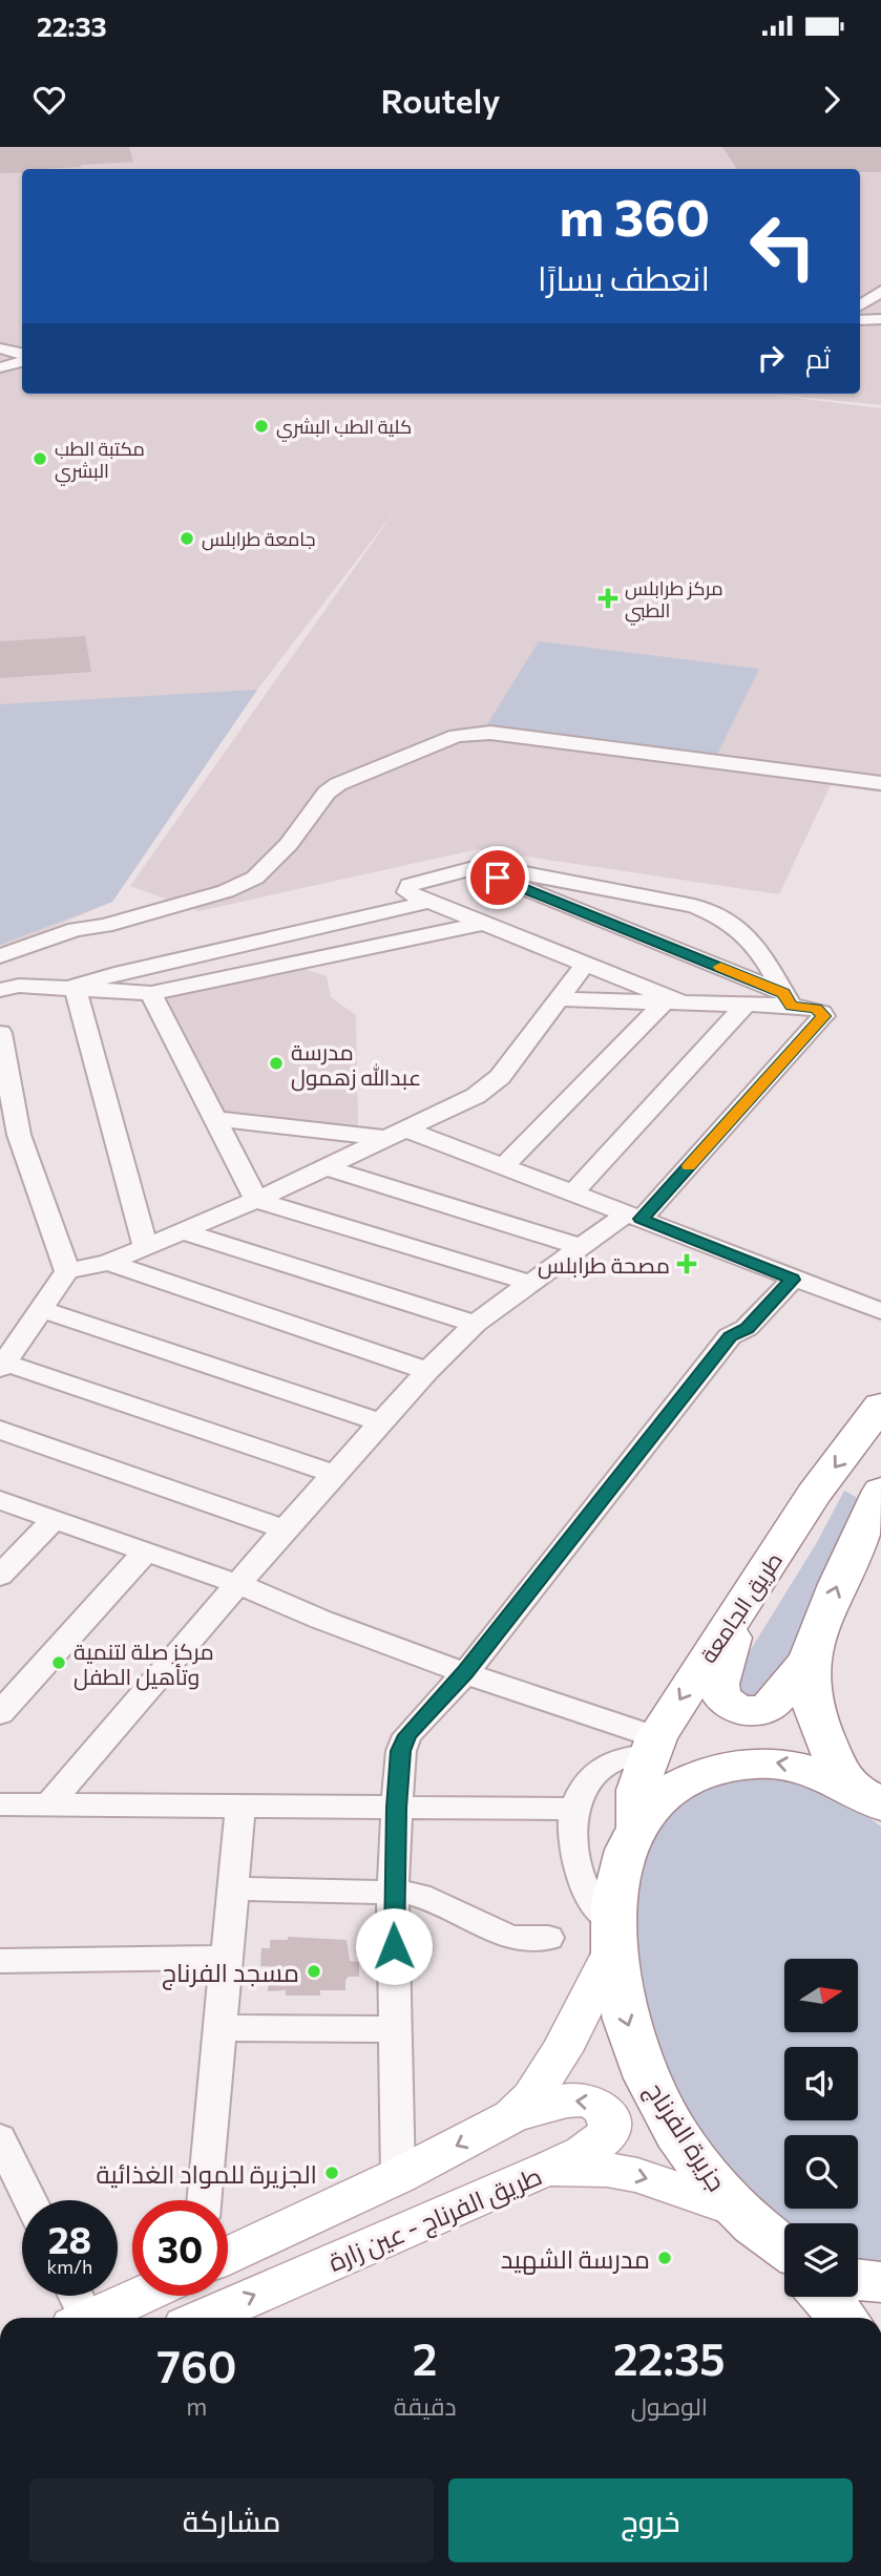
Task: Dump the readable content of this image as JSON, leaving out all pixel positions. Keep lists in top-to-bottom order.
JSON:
{
  "streets": {
    "highway": ["طريق الجامعة", "جزيرة الفرناج"],
    "main road": ["طريق الفرناج - عين زارة"]
  },
  "crossings": [
    ["طريق الجامعة", "جزيرة الفرناج"],
    ["جزيرة الفرناج", "طريق الفرناج - عين زارة"]
  ],
  "places": {
    "other": [
      "كلية الطب البشري",
      "مكتبة الطب البشري",
      "جامعة طرابلس",
      "مدرسة عبدالله زهمول",
      "مركز صلة لتنمية وتأهيل الطفل",
      "مسجد الفرناج",
      "الجزيرة للمواد الغذائية",
      "مدرسة الشهيد"
    ],
    "health": ["مركز طرابلس الطبي", "مصحة طرابلس"]
  },
  "north": "right",
  "page": {
    "status": "22:33",
    "header": "Routely",
    "turn": ["360 m", "انعطف يسارًا"],
    "then": "ثم",
    "speed": "28 km/h",
    "limit": "30",
    "eta": [
      "22:35",
      "الوصول",
      "2",
      "دقيقة",
      "760",
      "m"
    ],
    "buttons": ["خروج", "مشاركة"]
  }
}
